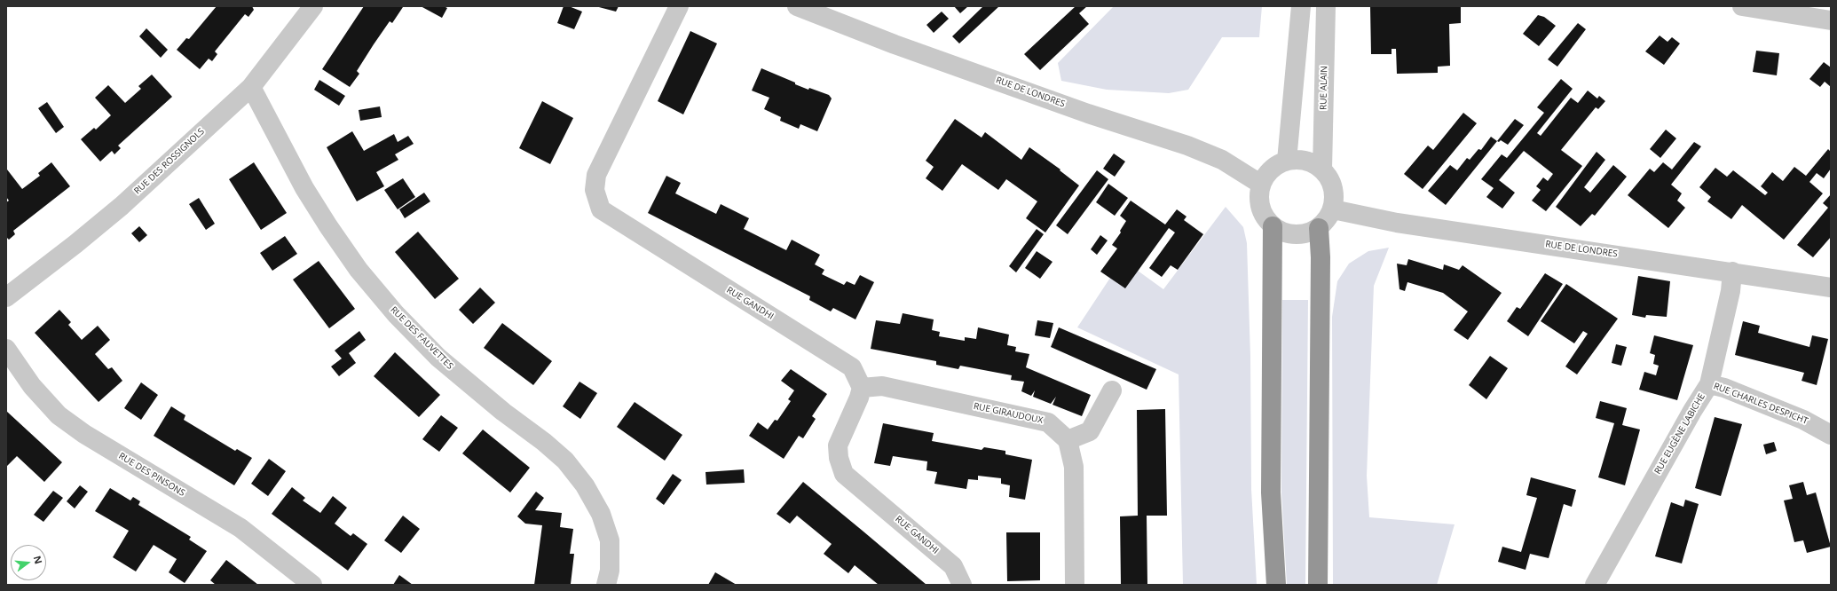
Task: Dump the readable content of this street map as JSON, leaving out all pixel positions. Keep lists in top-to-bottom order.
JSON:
{
  "streets": {
    "street": [
      "RUE ALAIN",
      "RUE DE LONDRES",
      "RUE DES ROSSIGNOLS",
      "RUE GANDHI",
      "RUE DES FAUVETTES",
      "RUE CHARLES DESPICHT",
      "RUE GIRAUDOUX",
      "RUE EUGÈNE LABICHE",
      "RUE DES PINSONS"
    ]
  },
  "crossings": [
    ["RUE ALAIN", "RUE DE LONDRES"],
    ["RUE DE LONDRES", "RUE EUGÈNE LABICHE"],
    ["RUE DES ROSSIGNOLS", "RUE DES FAUVETTES"],
    ["RUE GANDHI", "RUE GIRAUDOUX"],
    ["RUE CHARLES DESPICHT", "RUE EUGÈNE LABICHE"]
  ],
  "north": "right"
}
